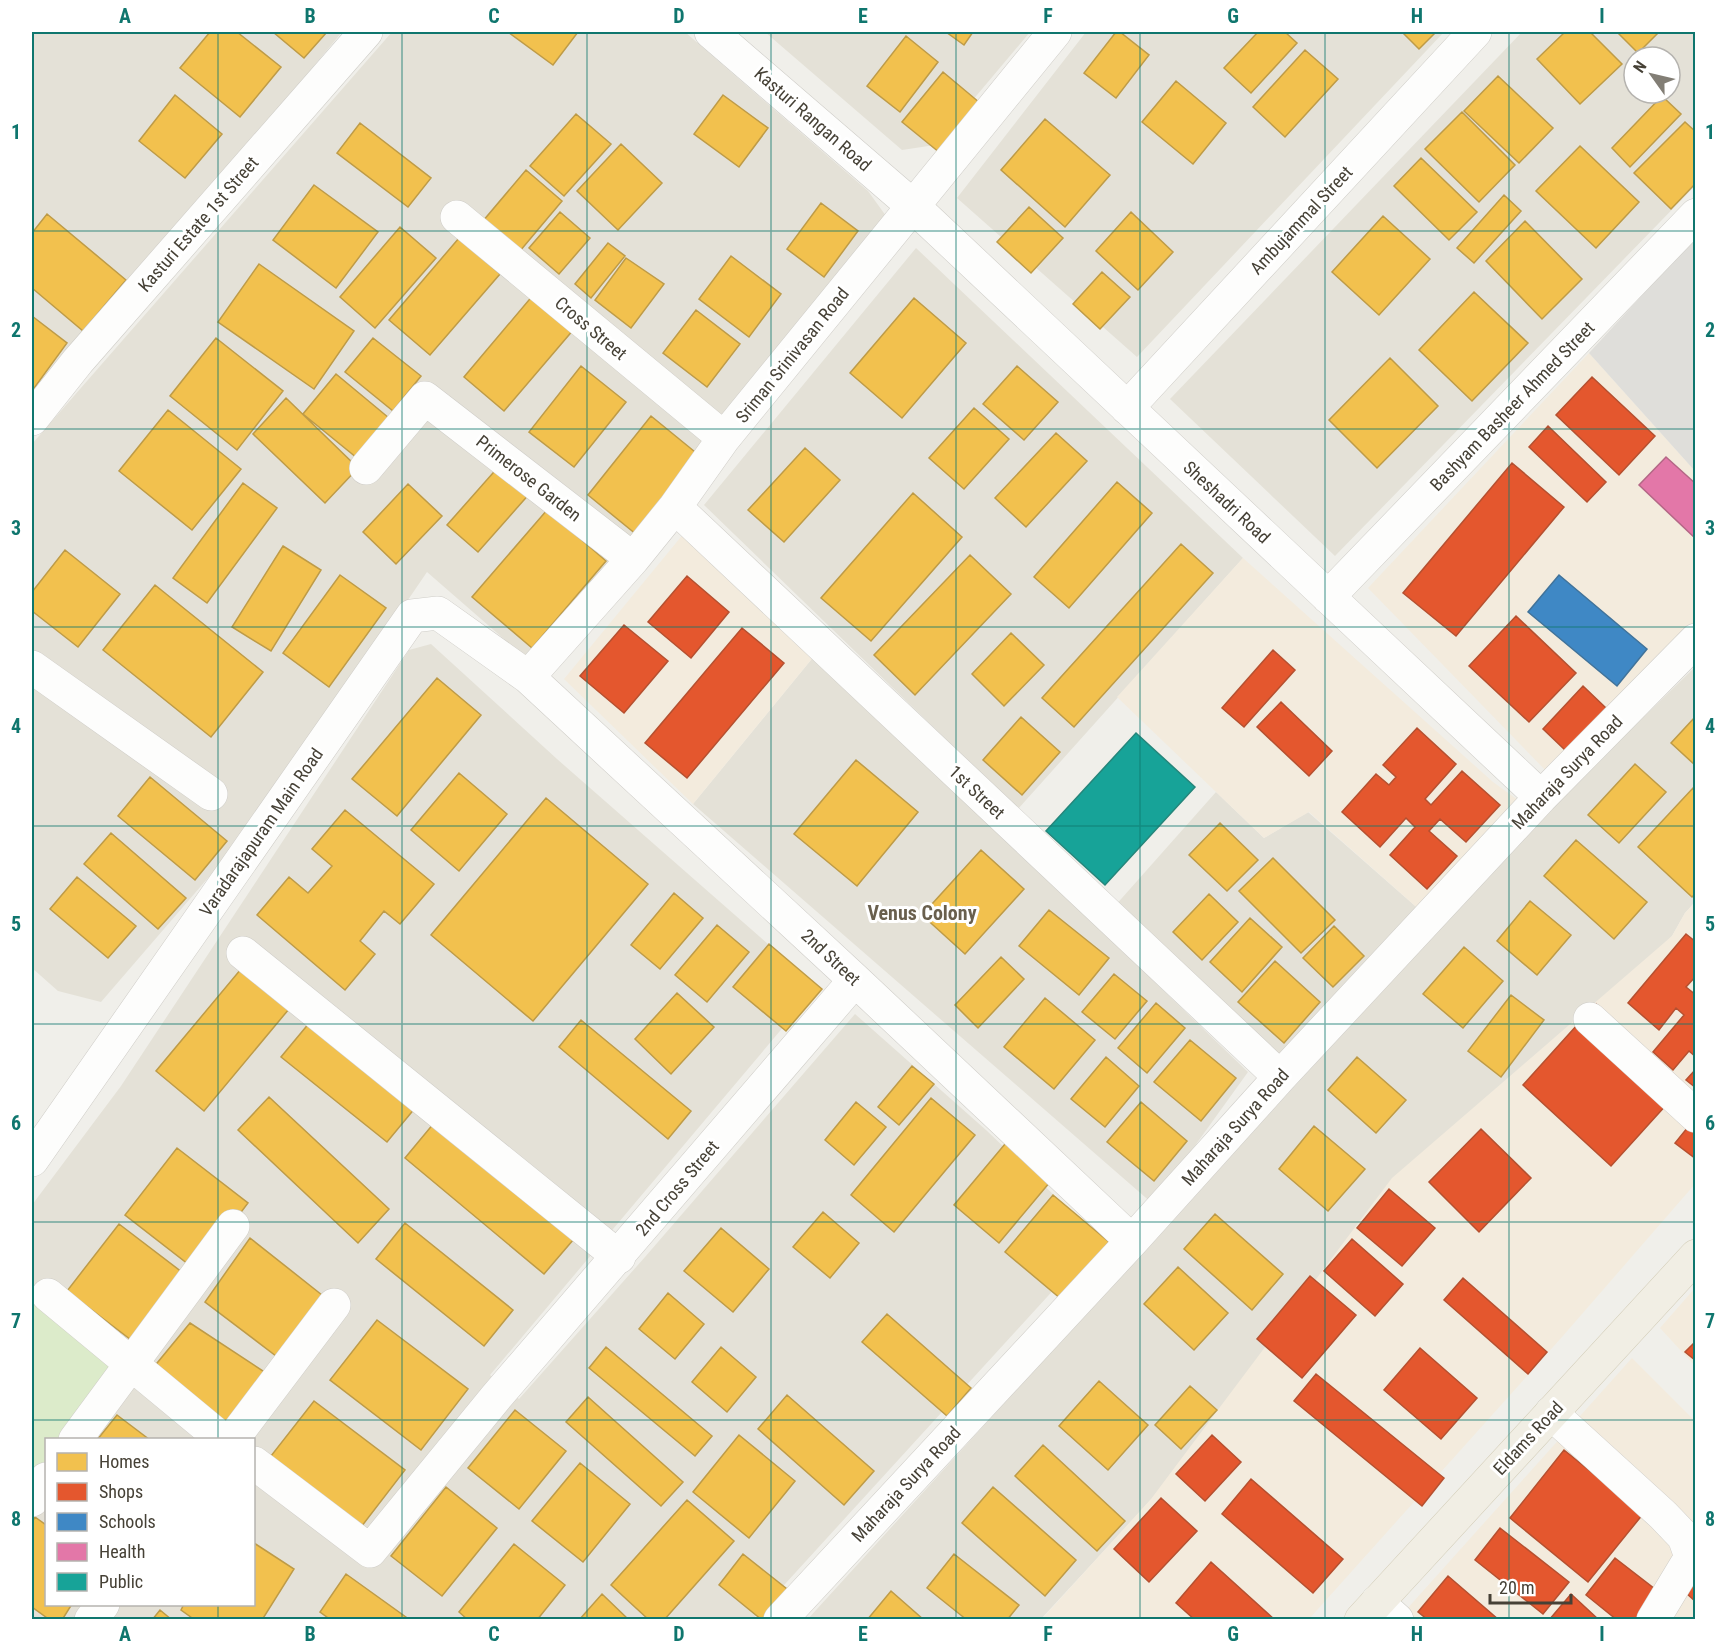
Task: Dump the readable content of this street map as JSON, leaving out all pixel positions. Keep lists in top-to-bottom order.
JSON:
{
  "streets": {
    "main road": ["Eldams Road"],
    "street": [
      "Kasturi Rangan Road",
      "Ambujammal Street",
      "Kasturi Estate 1st Street",
      "Cross Street",
      "Sriman Srinivasan Road",
      "Bashyam Basheer Ahmed Street",
      "Primerose Garden",
      "Sheshadri Road",
      "Maharaja Surya Road",
      "1st Street",
      "Varadarajapuram Main Road",
      "2nd Street",
      "2nd Cross Street"
    ]
  },
  "crossings": [
    ["Kasturi Rangan Road", "Sriman Srinivasan Road"],
    ["Kasturi Rangan Road", "Sheshadri Road"],
    ["Ambujammal Street", "Sheshadri Road"],
    ["Cross Street", "Sriman Srinivasan Road"],
    ["Sriman Srinivasan Road", "Primerose Garden"],
    ["Sriman Srinivasan Road", "Sheshadri Road"],
    ["Sriman Srinivasan Road", "1st Street"],
    ["Sriman Srinivasan Road", "Varadarajapuram Main Road"],
    ["Sriman Srinivasan Road", "2nd Street"],
    ["Bashyam Basheer Ahmed Street", "Sheshadri Road"],
    ["Sheshadri Road", "Maharaja Surya Road"],
    ["Maharaja Surya Road", "1st Street"],
    ["Maharaja Surya Road", "2nd Street"],
    ["Varadarajapuram Main Road", "2nd Street"],
    ["2nd Street", "2nd Cross Street"]
  ],
  "districts": ["Venus Colony"],
  "legend": [
    "Homes",
    "Shops",
    "Schools",
    "Health",
    "Public"
  ],
  "scale_bar": "20 m",
  "north": "top left",
  "grid": {
    "columns": [
      "A",
      "B",
      "C",
      "D",
      "E",
      "F",
      "G",
      "H",
      "I"
    ],
    "rows": [
      "1",
      "2",
      "3",
      "4",
      "5",
      "6",
      "7",
      "8"
    ]
  }
}
